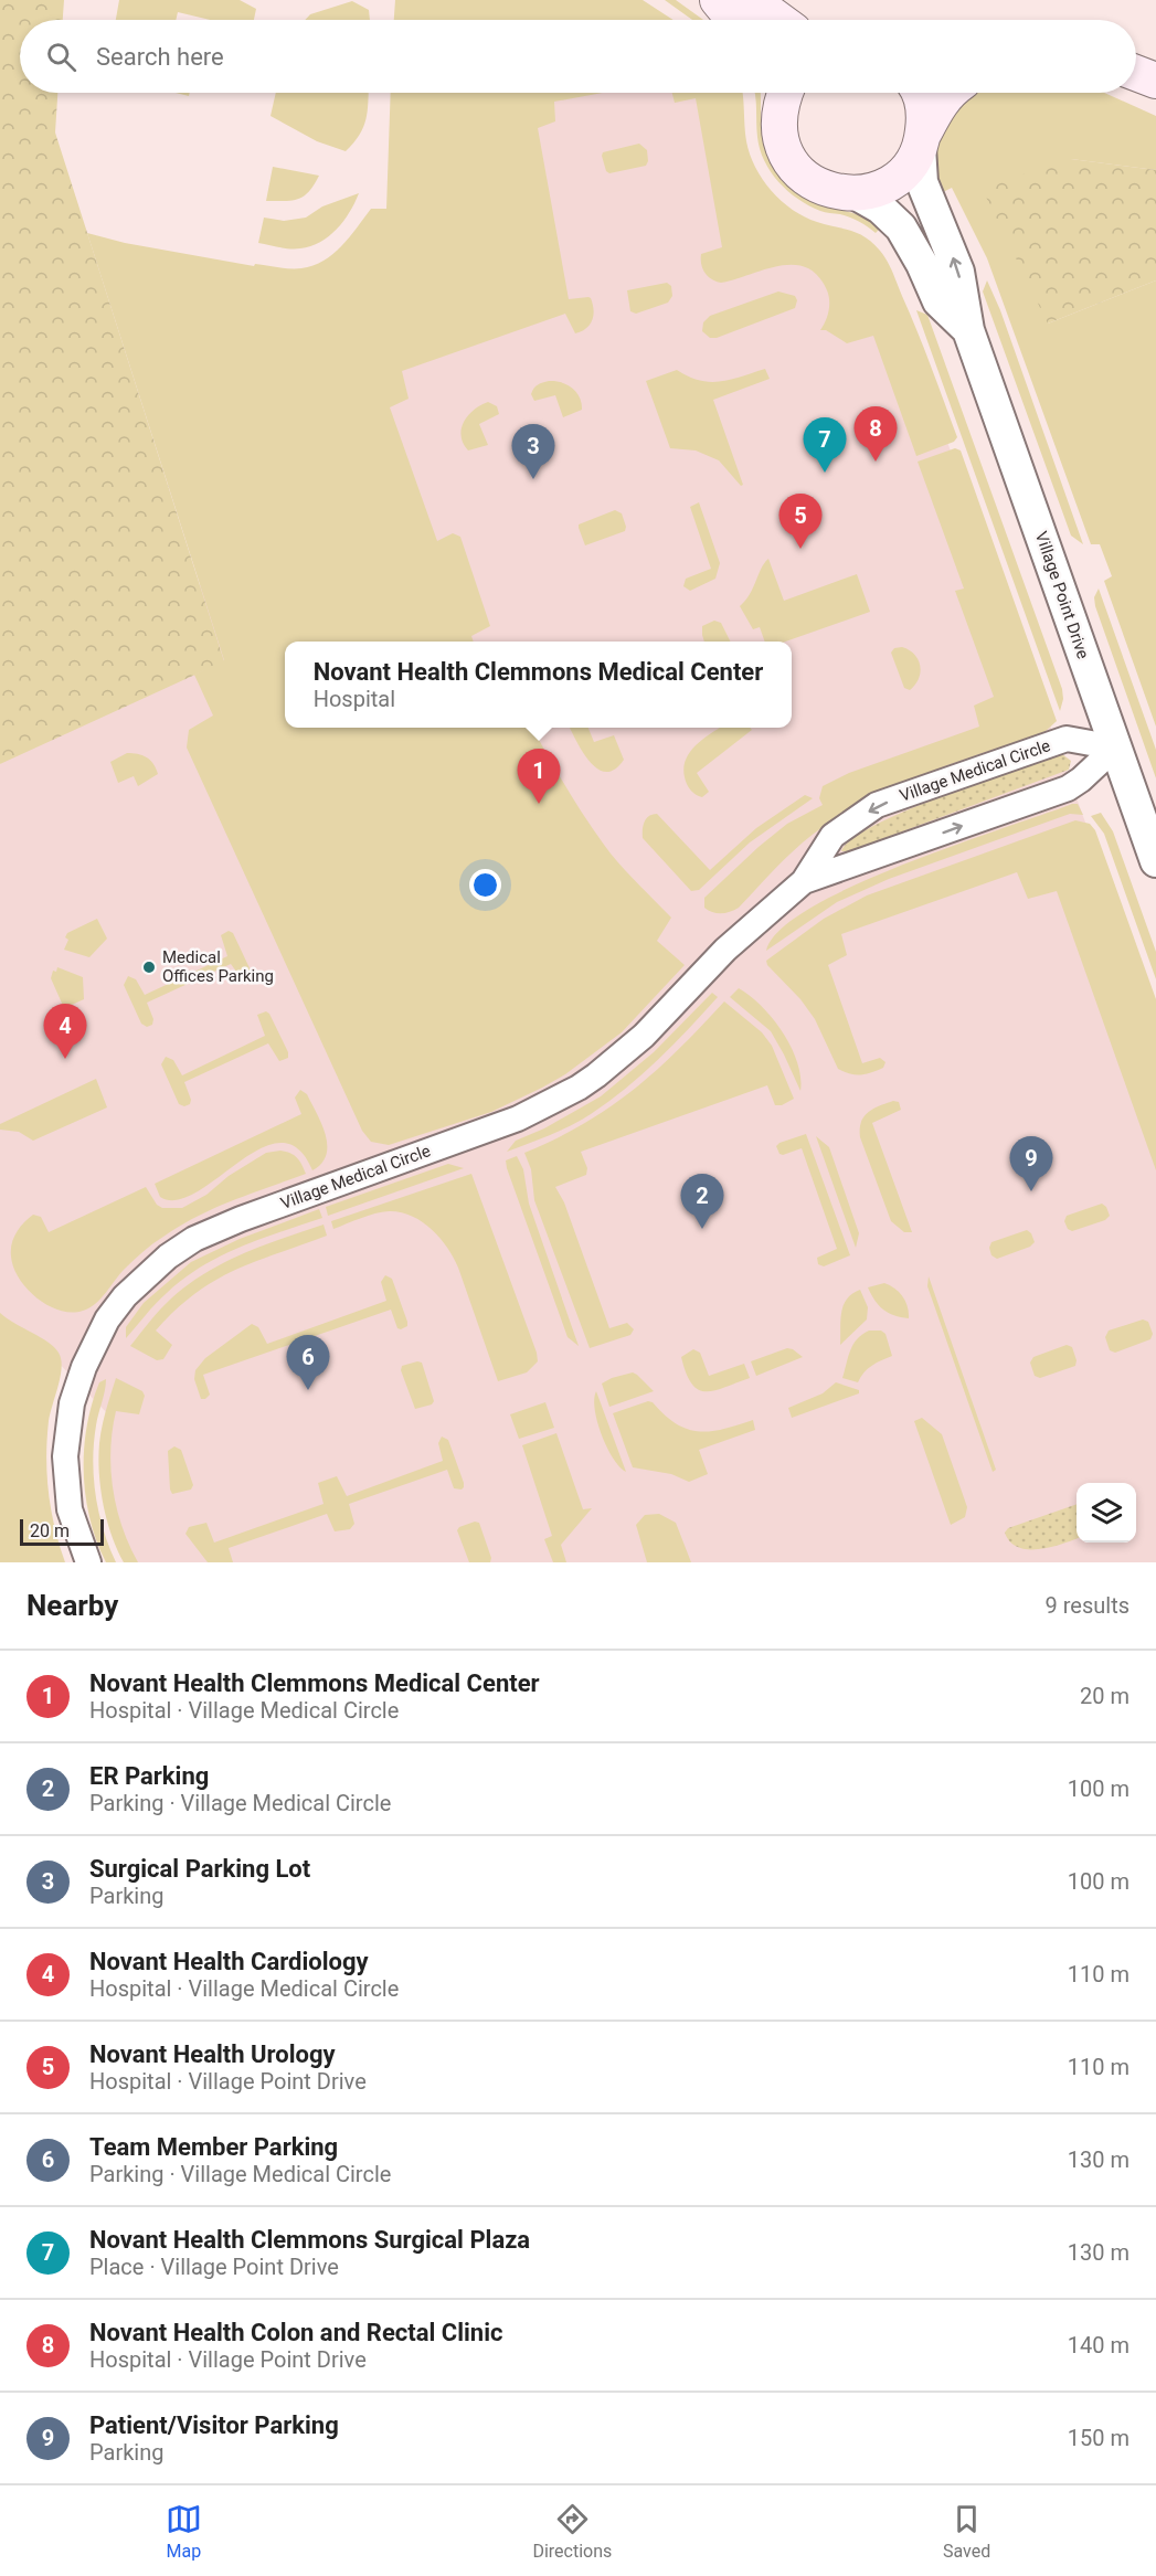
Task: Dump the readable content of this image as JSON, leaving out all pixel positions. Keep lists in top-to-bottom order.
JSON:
{
  "streets": {
    "street": ["Village Point Drive", "Village Medical Circle"]
  },
  "crossings": [
    ["Village Point Drive", "Village Medical Circle"]
  ],
  "places": ["Medical Offices Parking"],
  "scale_bar": "20 m",
  "page": {
    "search": "Search here",
    "pins": [
      "8",
      "7",
      "3",
      "5",
      "1",
      "4",
      "9",
      "2",
      "6"
    ],
    "popup": ["Novant Health Clemmons Medical Center", "Hospital"],
    "scale": "20 m",
    "heading": ["Nearby", "9 results"],
    "list": [
      {
        "mark": "1",
        "name": "Novant Health Clemmons Medical Center",
        "note": "Hospital · Village Medical Circle",
        "value": "20 m"
      },
      {
        "mark": "2",
        "name": "ER Parking",
        "note": "Parking · Village Medical Circle",
        "value": "100 m"
      },
      {
        "mark": "3",
        "name": "Surgical Parking Lot",
        "note": "Parking",
        "value": "100 m"
      },
      {
        "mark": "4",
        "name": "Novant Health Cardiology",
        "note": "Hospital · Village Medical Circle",
        "value": "110 m"
      },
      {
        "mark": "5",
        "name": "Novant Health Urology",
        "note": "Hospital · Village Point Drive",
        "value": "110 m"
      },
      {
        "mark": "6",
        "name": "Team Member Parking",
        "note": "Parking · Village Medical Circle",
        "value": "130 m"
      },
      {
        "mark": "7",
        "name": "Novant Health Clemmons Surgical Plaza",
        "note": "Place · Village Point Drive",
        "value": "130 m"
      },
      {
        "mark": "8",
        "name": "Novant Health Colon and Rectal Clinic",
        "note": "Hospital · Village Point Drive",
        "value": "140 m"
      },
      {
        "mark": "9",
        "name": "Patient/Visitor Parking",
        "note": "Parking",
        "value": "150 m"
      }
    ],
    "nav": ["Map", "Directions", "Saved"]
  }
}
